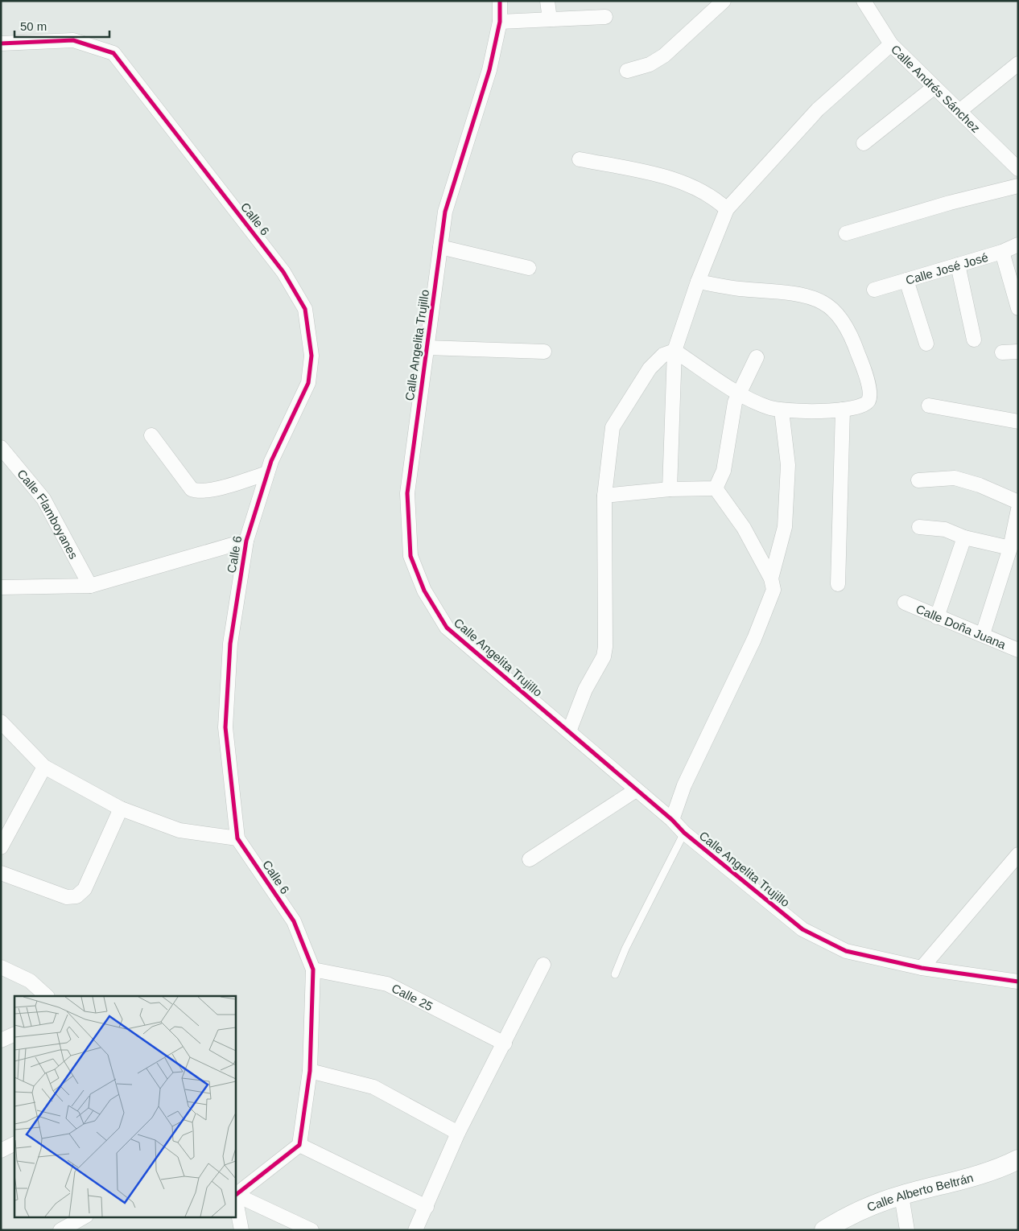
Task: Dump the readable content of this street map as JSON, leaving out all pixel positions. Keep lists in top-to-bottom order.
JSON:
{
  "streets": {
    "main road": ["Calle Alberto Beltrán"],
    "street": [
      "Calle Andrés Sánchez",
      "Calle 6",
      "Calle José José",
      "Calle Angelita Trujillo",
      "Calle Flamboyanes",
      "Calle Doña Juana",
      "Calle 25"
    ]
  },
  "crossings": [
    ["Calle 6", "Calle 25"]
  ],
  "scale_bar": "50 m"
}
